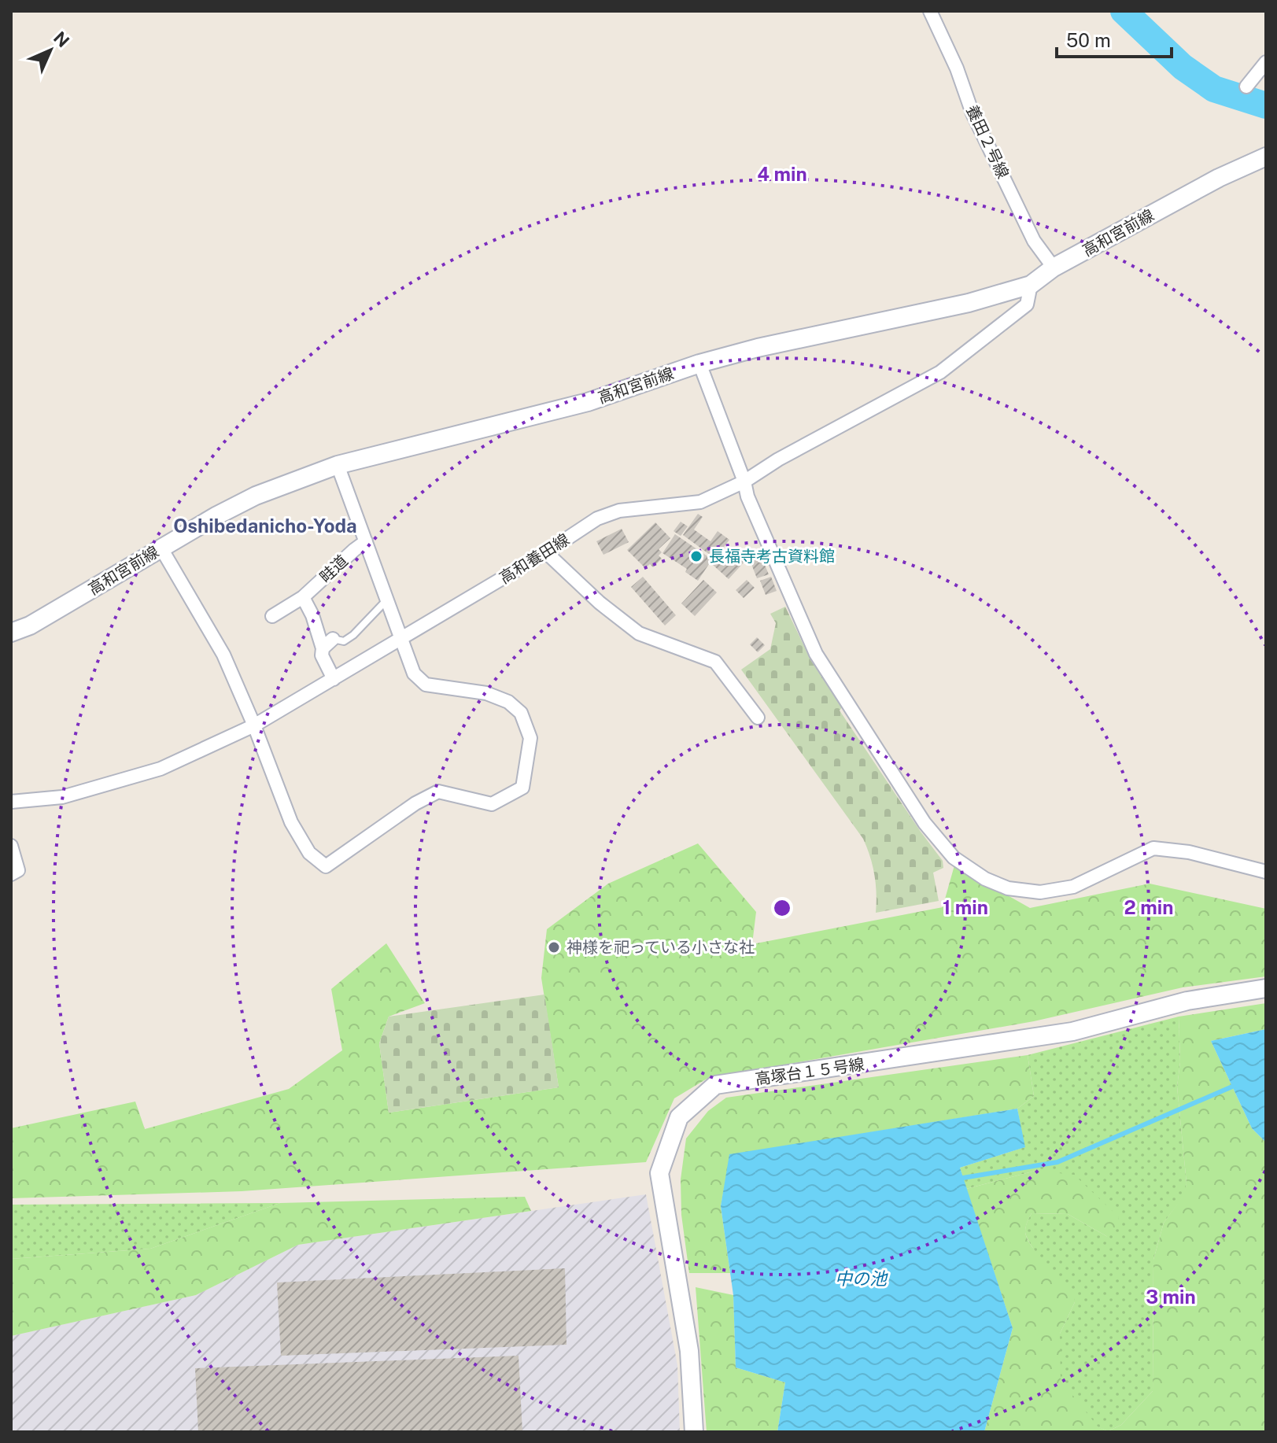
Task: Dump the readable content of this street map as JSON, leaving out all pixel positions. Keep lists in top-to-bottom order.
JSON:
{
  "streets": {
    "street": [
      "養田２号線",
      "高和宮前線",
      "高和養田線",
      "畦道",
      "高塚台１５号線"
    ]
  },
  "crossings": [
    ["養田２号線", "高和宮前線"],
    ["高和宮前線", "高和養田線"]
  ],
  "districts": ["Oshibedanicho-Yoda"],
  "water": ["中の池"],
  "places": ["長福寺考古資料館", "神様を祀っている小さな社"],
  "scale_bar": "50 m",
  "north": "top right",
  "rings": [
    "4 min",
    "1 min",
    "2 min",
    "3 min"
  ]
}
